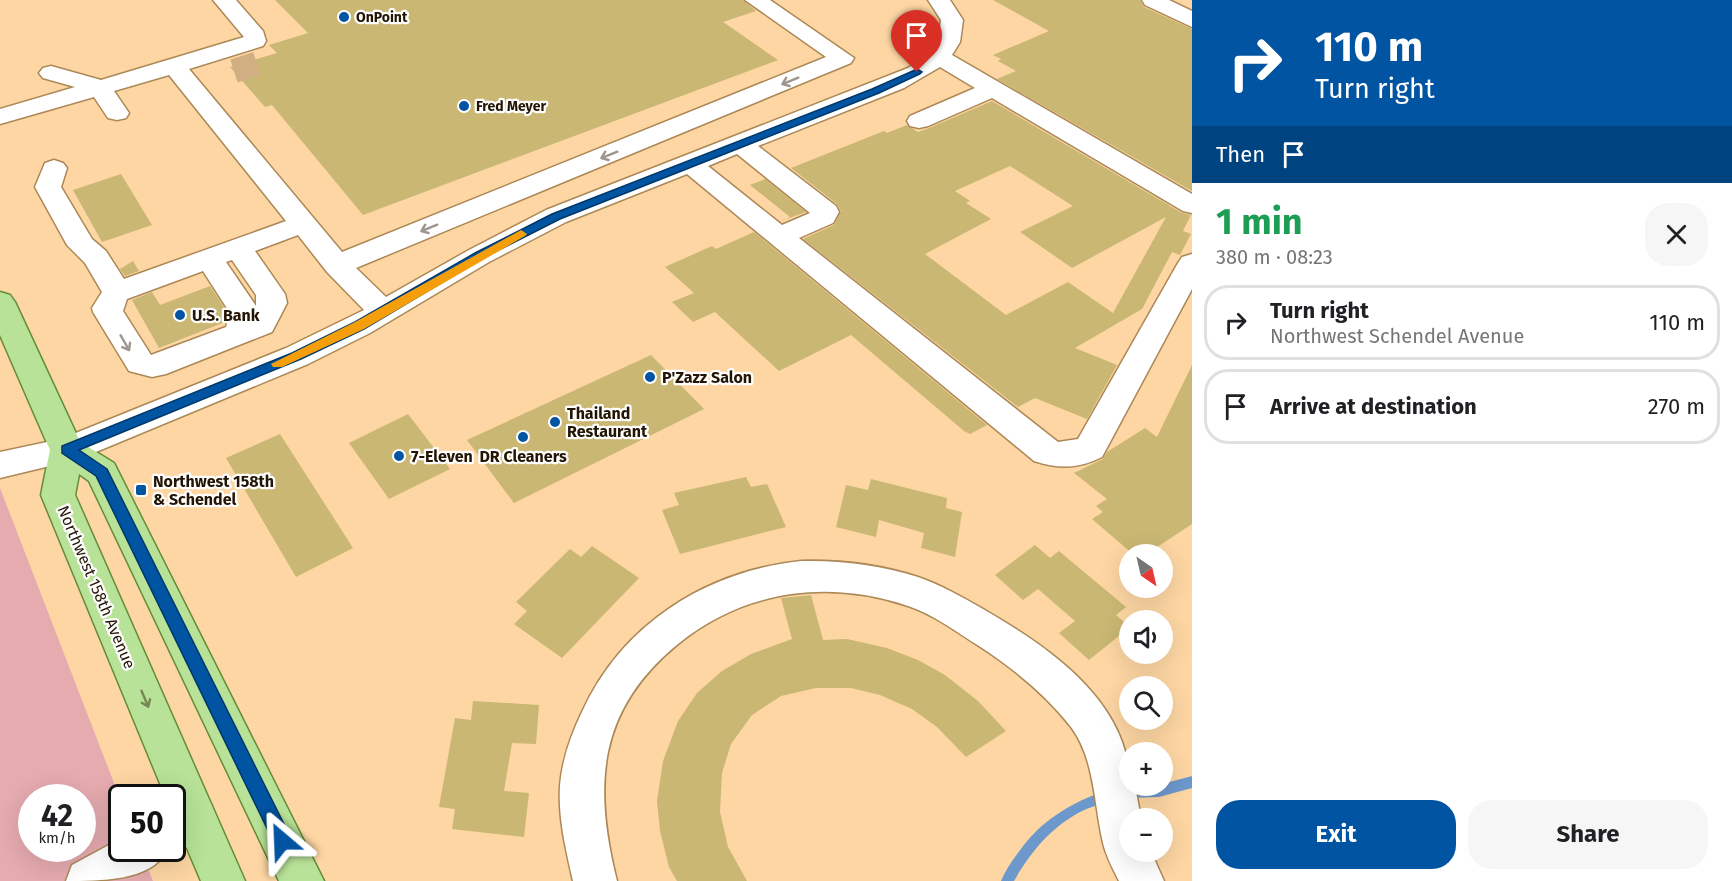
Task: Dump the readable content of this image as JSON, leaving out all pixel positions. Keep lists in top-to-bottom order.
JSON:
{
  "streets": {
    "main road": ["Northwest 158th Avenue"]
  },
  "places": {
    "other": [
      "OnPoint",
      "Fred Meyer",
      "U.S. Bank",
      "P'Zazz Salon",
      "Thailand Restaurant",
      "DR Cleaners",
      "7-Eleven"
    ],
    "transit": ["Northwest 158th & Schendel"]
  },
  "north": "bottom right",
  "page": {
    "turn": ["110 m", "Turn right"],
    "then": "Then",
    "heading": ["1 min", "380 m · 08:23"],
    "list": [
      {
        "name": "Turn right",
        "note": "Northwest Schendel Avenue",
        "value": "110 m"
      },
      {
        "name": "Arrive at destination",
        "value": "270 m"
      }
    ],
    "map_buttons": ["+", "−"],
    "speed": "42 km/h",
    "limit": "50",
    "buttons": ["Exit", "Share"]
  }
}
